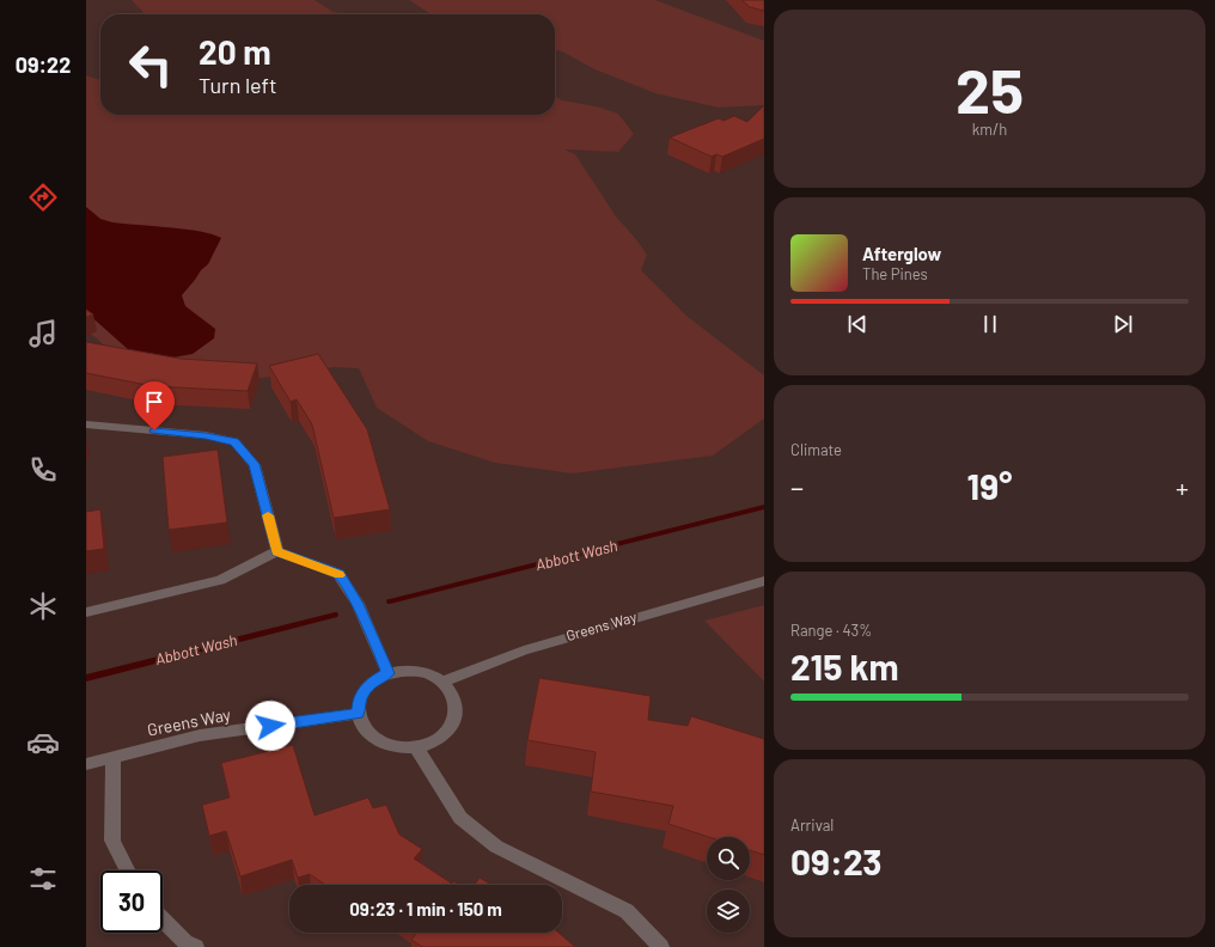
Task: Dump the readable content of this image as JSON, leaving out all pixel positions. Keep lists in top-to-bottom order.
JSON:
{
  "streets": {
    "street": ["Greens Way"]
  },
  "water": ["Abbott Wash"],
  "page": {
    "tabs": "09:22",
    "tile": [
      ["25", "km/h"],
      "Climate",
      ["Range · 43%", "215 km"],
      ["Arrival", "09:23"]
    ],
    "turn": ["20 m", "Turn left"],
    "song": ["Afterglow", "The Pines"],
    "heat": ["−", "19°", "+"],
    "limit": "30",
    "trip": "09:23 · 1 min · 150 m"
  }
}
